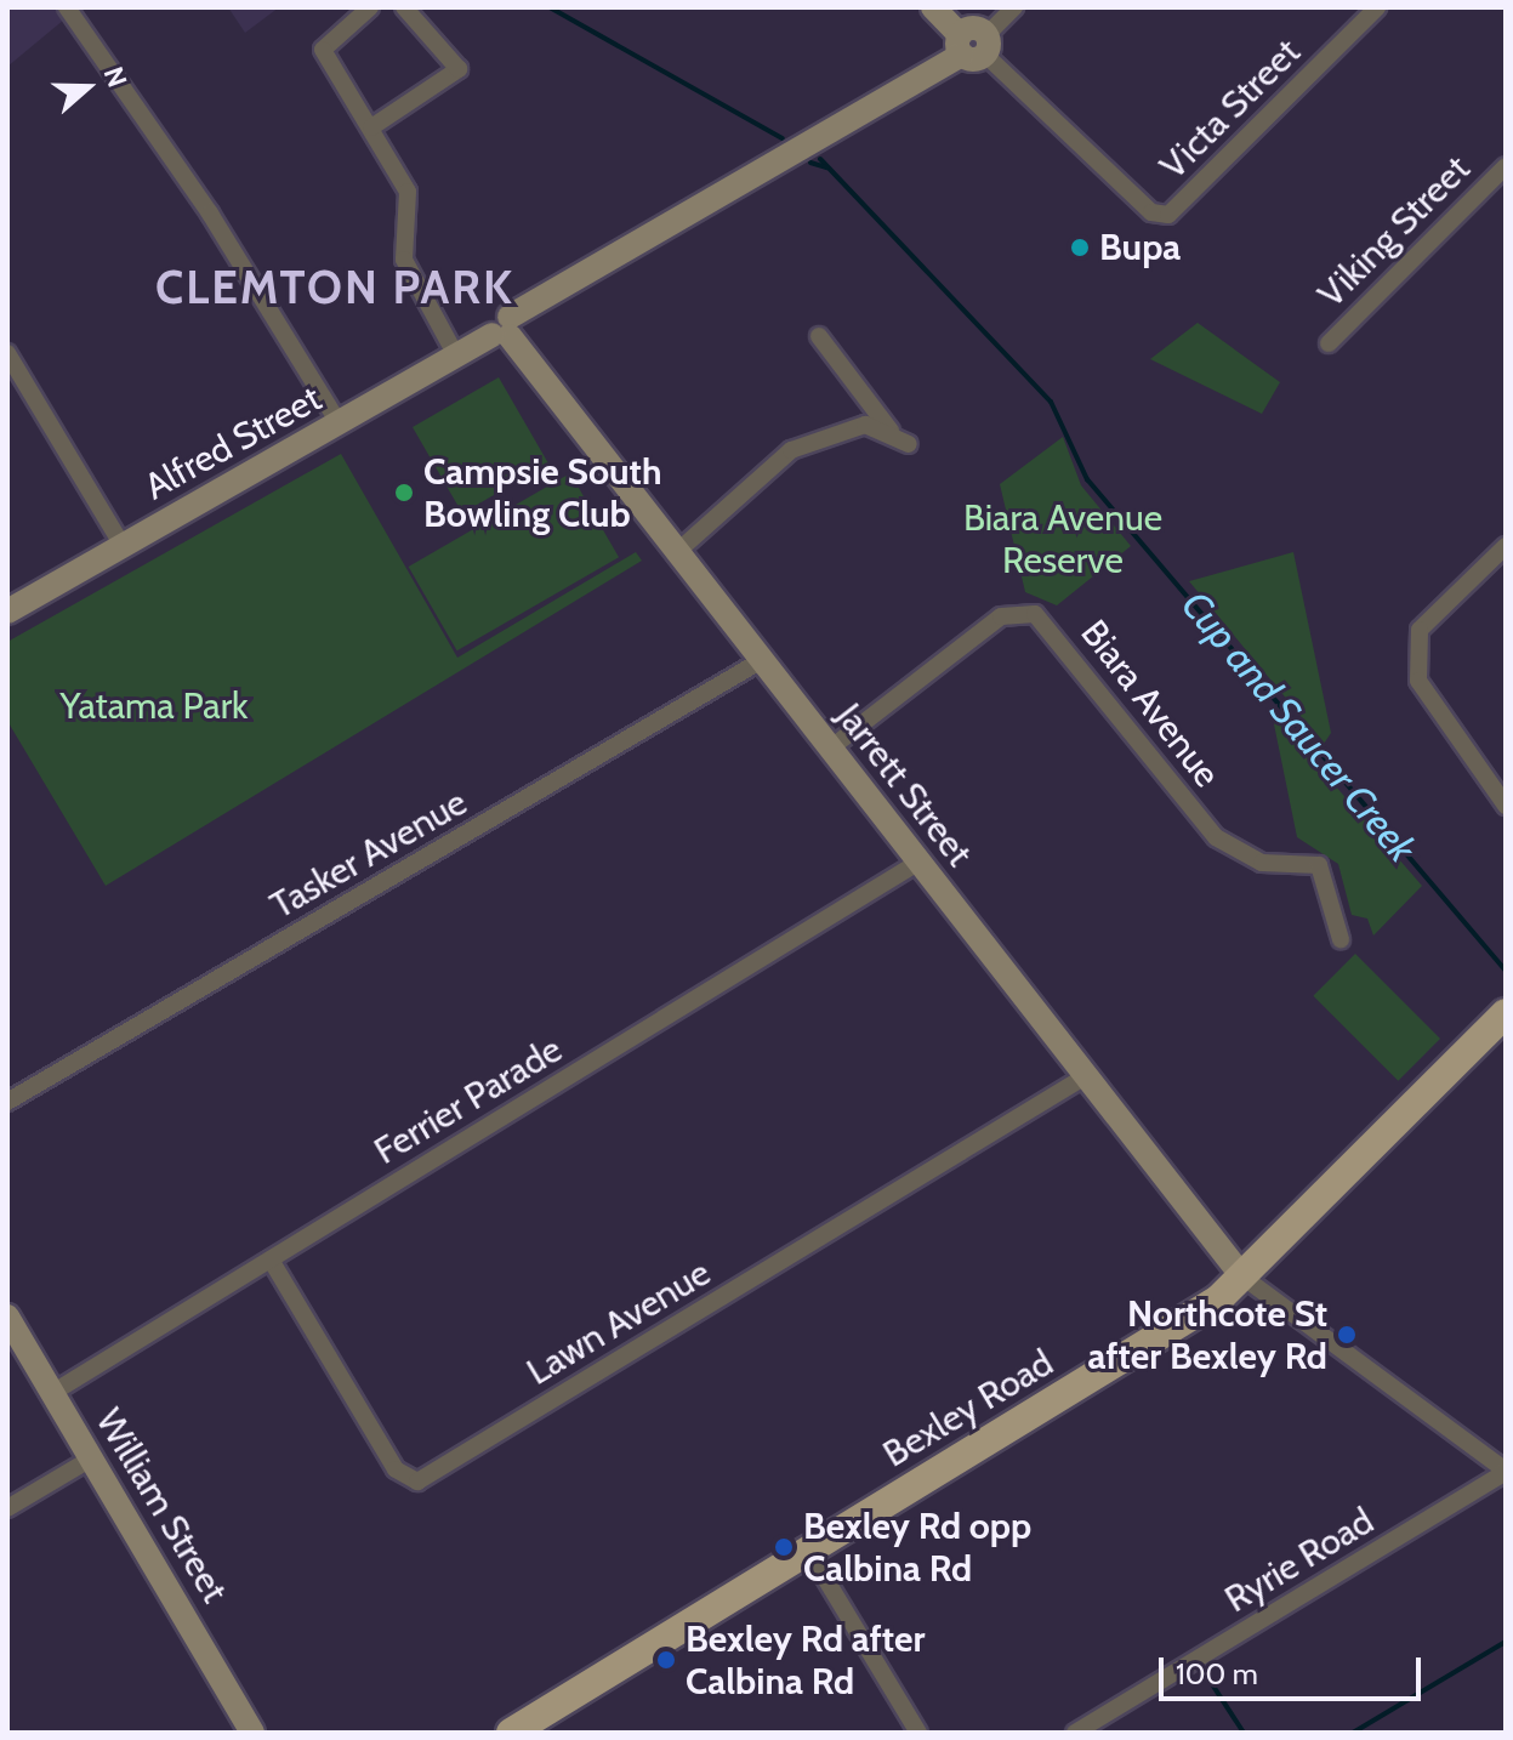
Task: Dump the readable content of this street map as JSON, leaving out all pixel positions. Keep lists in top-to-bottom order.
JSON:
{
  "streets": {
    "main road": ["Bexley Road"],
    "street": [
      "Victa Street",
      "Viking Street",
      "Alfred Street",
      "Biara Avenue",
      "Jarrett Street",
      "Tasker Avenue",
      "Ferrier Parade",
      "Lawn Avenue",
      "William Street",
      "Ryrie Road"
    ]
  },
  "crossings": [
    ["Victa Street", "Alfred Street"],
    ["Alfred Street", "Jarrett Street"],
    ["Biara Avenue", "Jarrett Street"],
    ["Jarrett Street", "Tasker Avenue"],
    ["Jarrett Street", "Ferrier Parade"],
    ["Jarrett Street", "Lawn Avenue"],
    ["Jarrett Street", "Bexley Road"],
    ["Ferrier Parade", "Lawn Avenue"],
    ["Ferrier Parade", "William Street"]
  ],
  "districts": ["CLEMTON PARK"],
  "water": ["Cup and Saucer Creek"],
  "parks": ["Biara Avenue Reserve", "Yatama Park"],
  "places": [
    "Bupa",
    "Campsie South Bowling Club",
    "Northcote St after Bexley Rd",
    "Bexley Rd opp Calbina Rd",
    "Bexley Rd after Calbina Rd"
  ],
  "scale_bar": "100 m",
  "north": "right"
}
